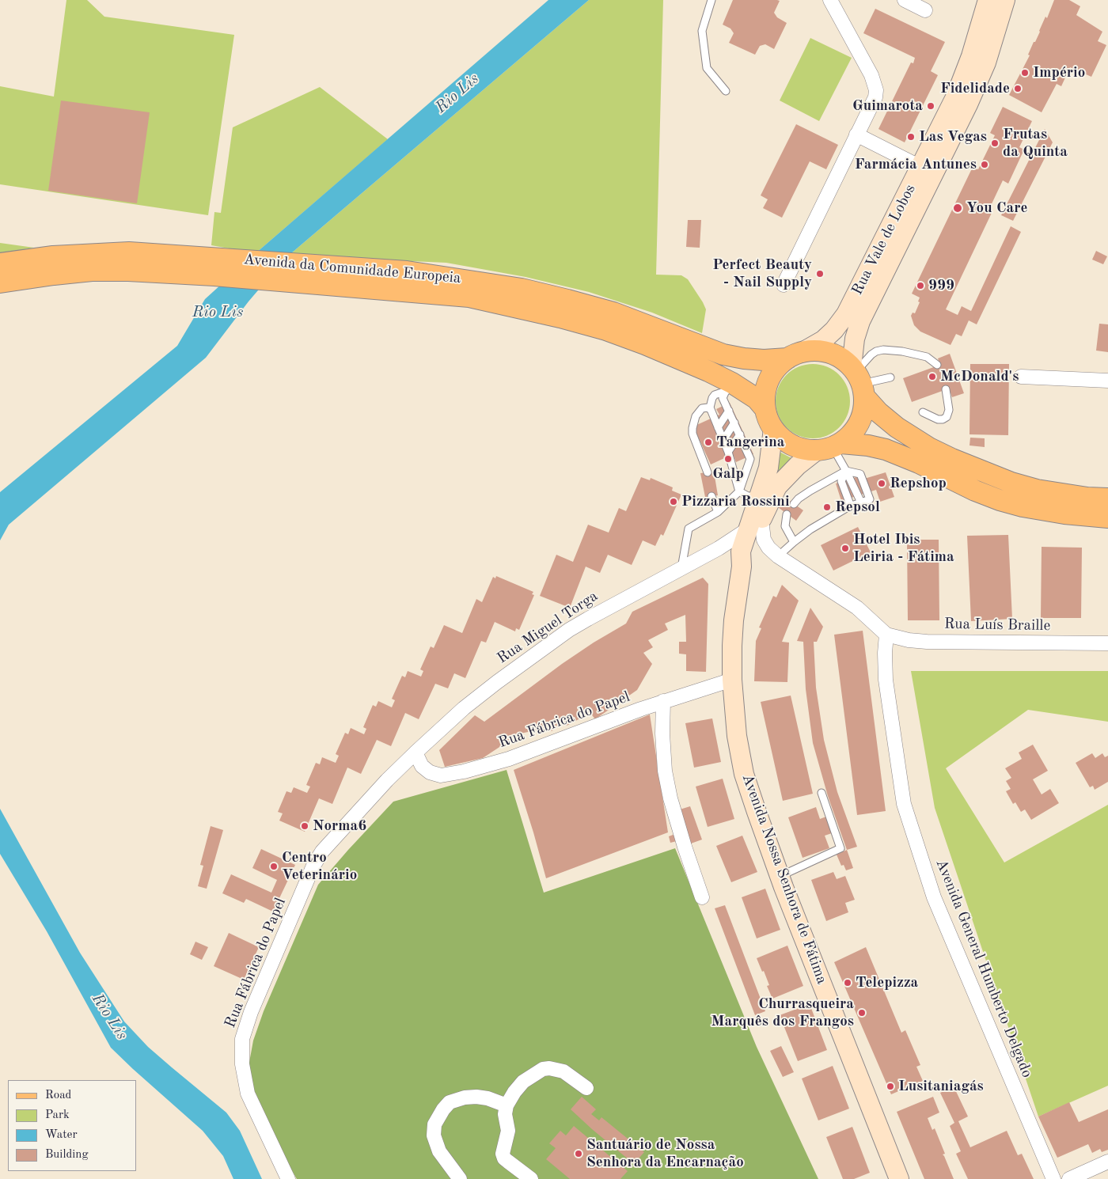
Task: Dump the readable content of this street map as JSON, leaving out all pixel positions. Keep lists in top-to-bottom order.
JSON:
{
  "streets": {
    "main road": ["Rua Vale de Lobos", "Avenida da Comunidade Europeia", "Avenida Nossa Senhora de Fátima"],
    "street": [
      "Rua Luís Braille",
      "Rua Miguel Torga",
      "Rua Fábrica do Papel",
      "Avenida General Humberto Delgado"
    ]
  },
  "crossings": [
    ["Rua Vale de Lobos", "Avenida da Comunidade Europeia"],
    ["Rua Vale de Lobos", "Avenida Nossa Senhora de Fátima"],
    ["Avenida da Comunidade Europeia", "Avenida Nossa Senhora de Fátima"],
    ["Rua Luís Braille", "Avenida General Humberto Delgado"],
    ["Rua Miguel Torga", "Rua Fábrica do Papel"],
    ["Rua Miguel Torga", "Avenida Nossa Senhora de Fátima"],
    ["Rua Fábrica do Papel", "Avenida Nossa Senhora de Fátima"]
  ],
  "water": ["Rio Lis"],
  "places": [
    "Império",
    "Fidelidade",
    "Guimarota",
    "Las Vegas",
    "Frutas da Quinta",
    "Farmácia Antunes",
    "You Care",
    "Perfect Beauty - Nail Supply",
    "999",
    "McDonald's",
    "Tangerina",
    "Galp",
    "Repshop",
    "Pizzaria Rossini",
    "Repsol",
    "Hotel Ibis Leiria - Fátima",
    "Norma6",
    "Centro Veterinário",
    "Telepizza",
    "Churrasqueira Marquês dos Frangos",
    "Lusitaniagás",
    "Santuário de Nossa Senhora da Encarnação"
  ],
  "legend": [
    "Road",
    "Park",
    "Water",
    "Building"
  ]
}
